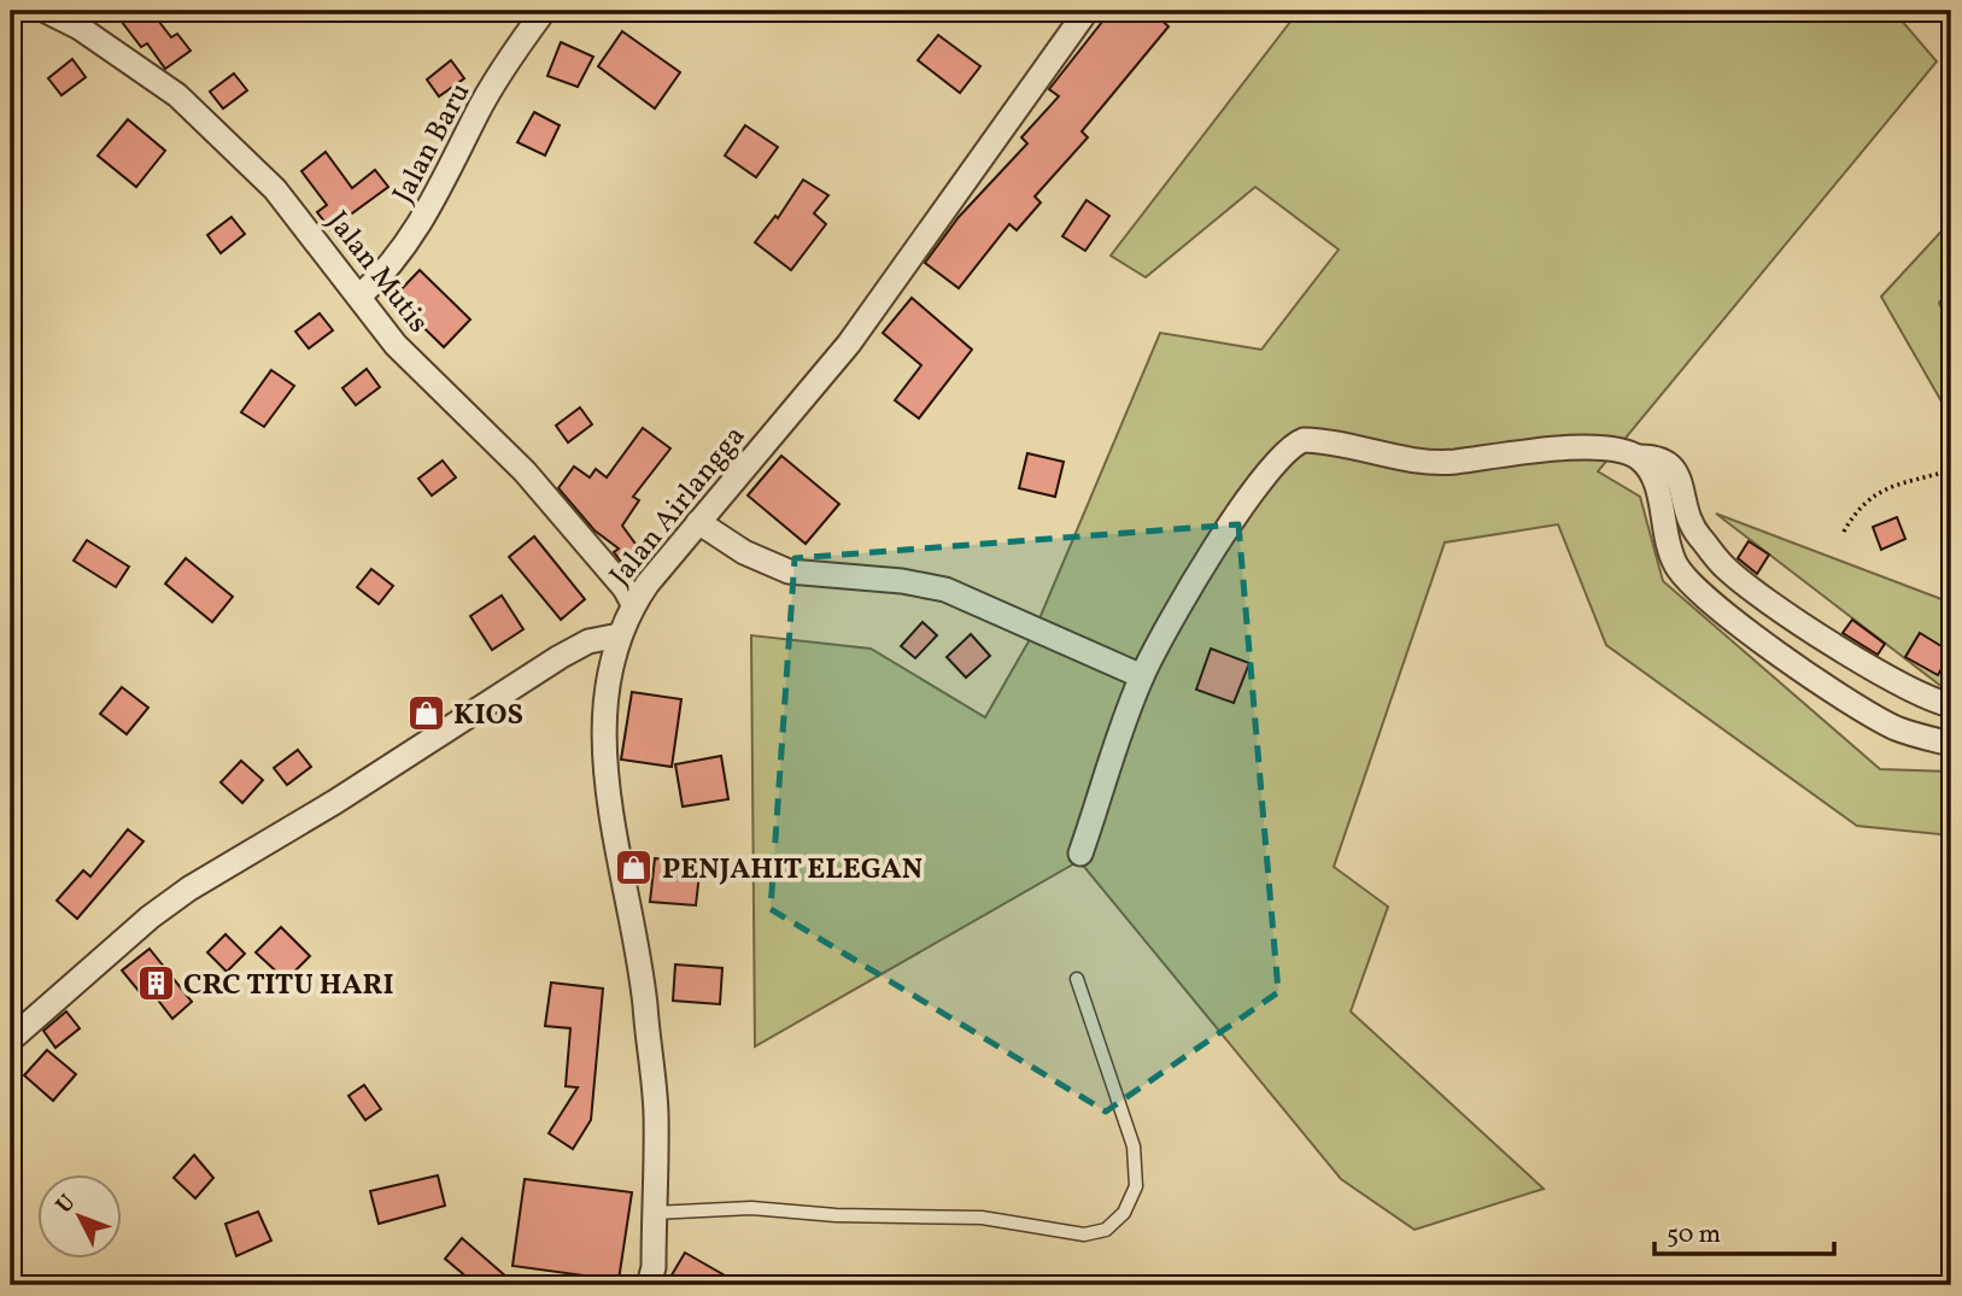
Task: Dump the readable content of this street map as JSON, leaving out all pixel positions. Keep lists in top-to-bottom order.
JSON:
{
  "streets": {
    "street": ["Jalan Baru", "Jalan Mutis", "Jalan Airlangga"]
  },
  "crossings": [
    ["Jalan Baru", "Jalan Mutis"],
    ["Jalan Mutis", "Jalan Airlangga"]
  ],
  "places": {
    "shop": ["KIOS", "PENJAHIT ELEGAN"],
    "building": ["CRC TITU HARI"]
  },
  "scale_bar": "50 m",
  "north": "top left"
}
